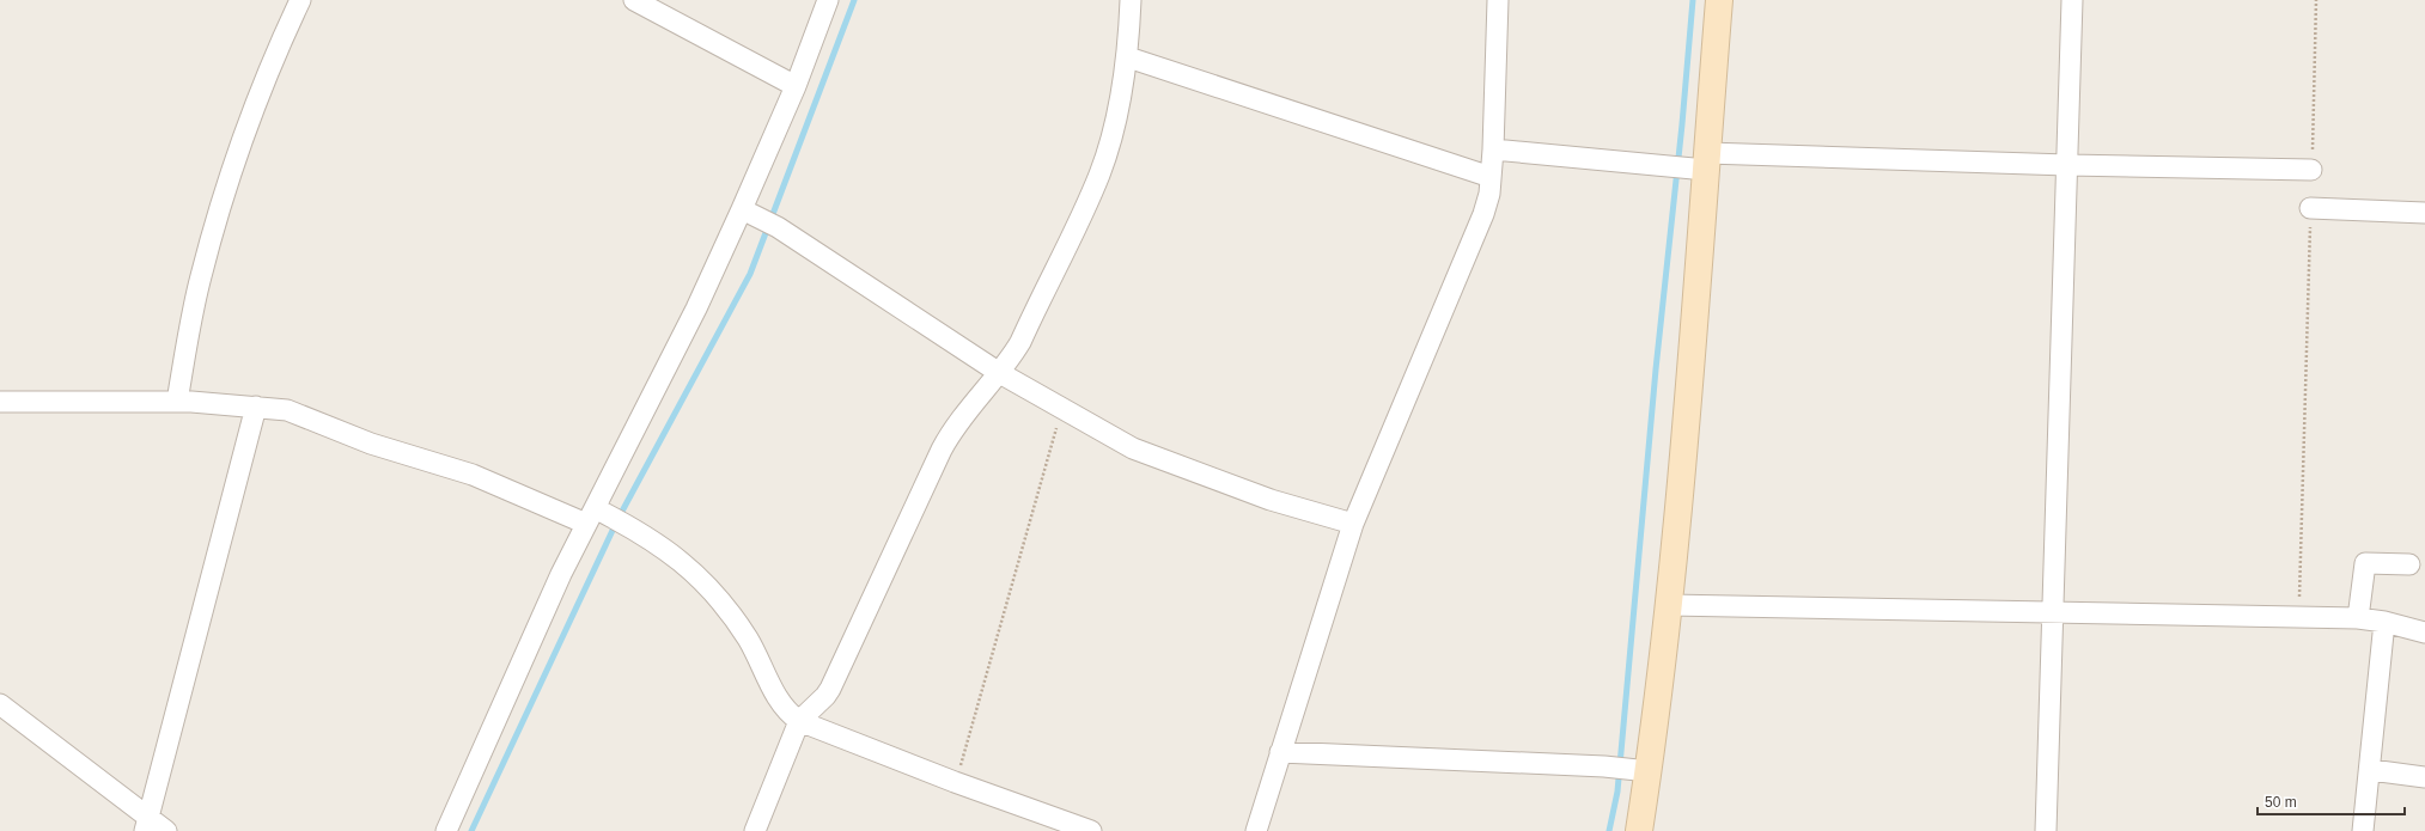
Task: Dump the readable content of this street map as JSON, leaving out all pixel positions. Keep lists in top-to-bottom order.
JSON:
{
  "scale_bar": "50 m"
}
